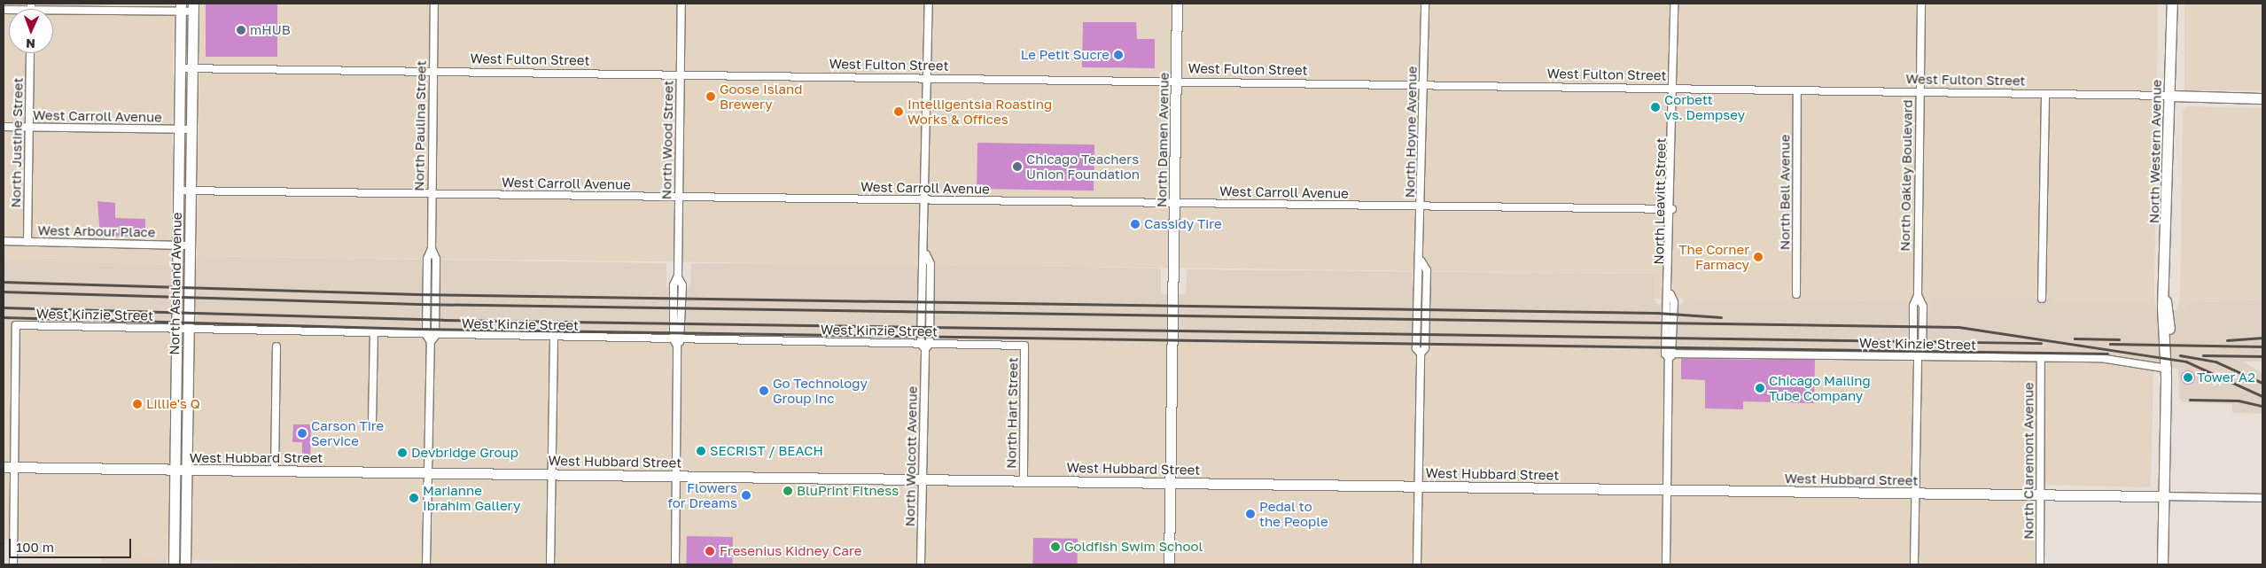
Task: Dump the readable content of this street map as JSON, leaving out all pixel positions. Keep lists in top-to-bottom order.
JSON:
{
  "streets": {
    "street": [
      "West Fulton Street",
      "West Carroll Avenue",
      "North Paulina Street",
      "North Hoyne Avenue",
      "North Wood Street",
      "North Damen Avenue",
      "North Justine Street",
      "North Western Avenue",
      "North Oakley Boulevard",
      "North Bell Avenue",
      "North Leavitt Street",
      "West Arbour Place",
      "North Ashland Avenue",
      "West Kinzie Street",
      "North Hart Street",
      "North Wolcott Avenue",
      "West Hubbard Street",
      "North Claremont Avenue"
    ]
  },
  "crossings": [
    ["West Fulton Street", "North Paulina Street"],
    ["West Fulton Street", "North Hoyne Avenue"],
    ["West Fulton Street", "North Wood Street"],
    ["West Fulton Street", "North Damen Avenue"],
    ["West Fulton Street", "North Western Avenue"],
    ["West Fulton Street", "North Oakley Boulevard"],
    ["West Fulton Street", "North Bell Avenue"],
    ["West Fulton Street", "North Leavitt Street"],
    ["West Fulton Street", "North Ashland Avenue"],
    ["West Fulton Street", "North Wolcott Avenue"],
    ["West Carroll Avenue", "North Paulina Street"],
    ["West Carroll Avenue", "North Hoyne Avenue"],
    ["West Carroll Avenue", "North Wood Street"],
    ["West Carroll Avenue", "North Damen Avenue"],
    ["West Carroll Avenue", "North Justine Street"],
    ["West Carroll Avenue", "North Leavitt Street"],
    ["West Carroll Avenue", "North Ashland Avenue"],
    ["West Carroll Avenue", "North Wolcott Avenue"],
    ["North Paulina Street", "West Kinzie Street"],
    ["North Hoyne Avenue", "West Hubbard Street"],
    ["North Wood Street", "West Kinzie Street"],
    ["North Wood Street", "West Hubbard Street"],
    ["North Damen Avenue", "West Hubbard Street"],
    ["North Justine Street", "West Arbour Place"],
    ["North Western Avenue", "West Kinzie Street"],
    ["North Western Avenue", "West Hubbard Street"],
    ["North Oakley Boulevard", "West Kinzie Street"],
    ["North Oakley Boulevard", "West Hubbard Street"],
    ["North Leavitt Street", "West Kinzie Street"],
    ["North Leavitt Street", "West Hubbard Street"],
    ["West Arbour Place", "North Ashland Avenue"],
    ["North Ashland Avenue", "West Kinzie Street"],
    ["North Ashland Avenue", "West Hubbard Street"],
    ["West Kinzie Street", "North Hart Street"],
    ["West Kinzie Street", "North Wolcott Avenue"],
    ["West Kinzie Street", "West Hubbard Street"],
    ["West Kinzie Street", "North Claremont Avenue"],
    ["North Hart Street", "West Hubbard Street"],
    ["North Wolcott Avenue", "West Hubbard Street"],
    ["West Hubbard Street", "North Claremont Avenue"]
  ],
  "places": [
    "mHUB",
    "Le Petit Sucre",
    "Goose Island Brewery",
    "Corbett vs. Dempsey",
    "Intelligentsia Roasting Works & Offices",
    "Chicago Teachers Union Foundation",
    "Cassidy Tire",
    "The Corner Farmacy",
    "Tower A2",
    "Chicago Mailing Tube Company",
    "Go Technology Group Inc",
    "Lillie's Q",
    "Carson Tire Service",
    "SECRIST / BEACH",
    "Devbridge Group",
    "BluPrint Fitness",
    "Flowers for Dreams",
    "Marianne Ibrahim Gallery",
    "Pedal to the People",
    "Goldfish Swim School",
    "Fresenius Kidney Care"
  ],
  "scale_bar": "100 m",
  "north": "bottom"
}
